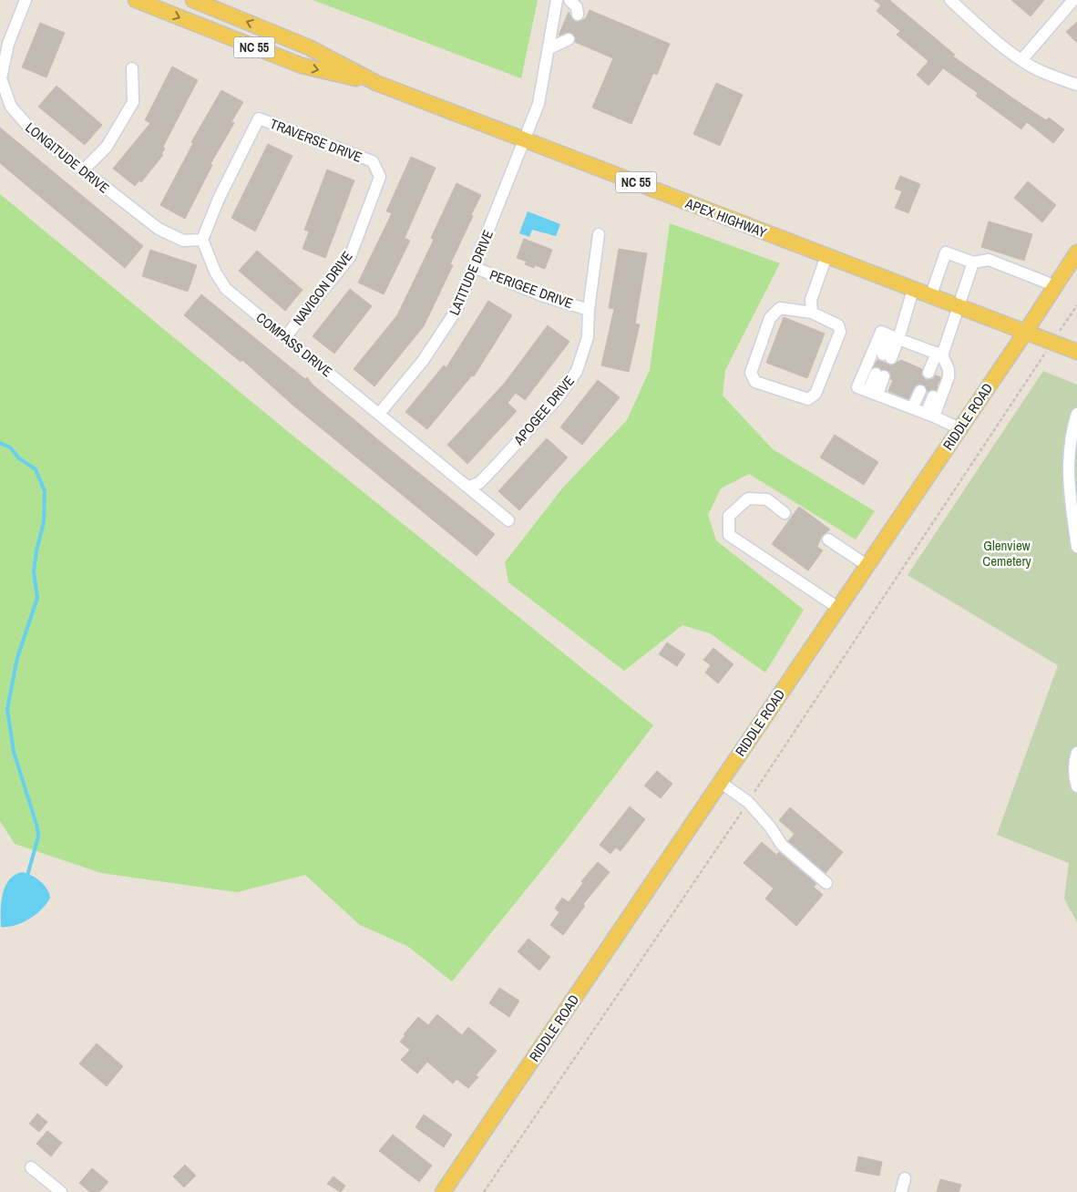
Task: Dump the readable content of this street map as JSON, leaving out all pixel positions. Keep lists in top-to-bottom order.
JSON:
{
  "streets": {
    "main road": ["NC 55", "APEX HIGHWAY", "RIDDLE ROAD"],
    "street": [
      "TRAVERSE DRIVE",
      "LONGITUDE DRIVE",
      "LATITUDE DRIVE",
      "NAVIGON DRIVE",
      "PERIGEE DRIVE",
      "COMPASS DRIVE",
      "APOGEE DRIVE"
    ]
  },
  "crossings": [
    ["TRAVERSE DRIVE", "LONGITUDE DRIVE"],
    ["TRAVERSE DRIVE", "NAVIGON DRIVE"],
    ["TRAVERSE DRIVE", "COMPASS DRIVE"],
    ["LONGITUDE DRIVE", "COMPASS DRIVE"],
    ["APEX HIGHWAY", "LATITUDE DRIVE"],
    ["APEX HIGHWAY", "RIDDLE ROAD"],
    ["LATITUDE DRIVE", "PERIGEE DRIVE"],
    ["LATITUDE DRIVE", "COMPASS DRIVE"],
    ["NAVIGON DRIVE", "COMPASS DRIVE"],
    ["PERIGEE DRIVE", "APOGEE DRIVE"],
    ["COMPASS DRIVE", "APOGEE DRIVE"]
  ],
  "parks": ["Glenview Cemetery"]
}
